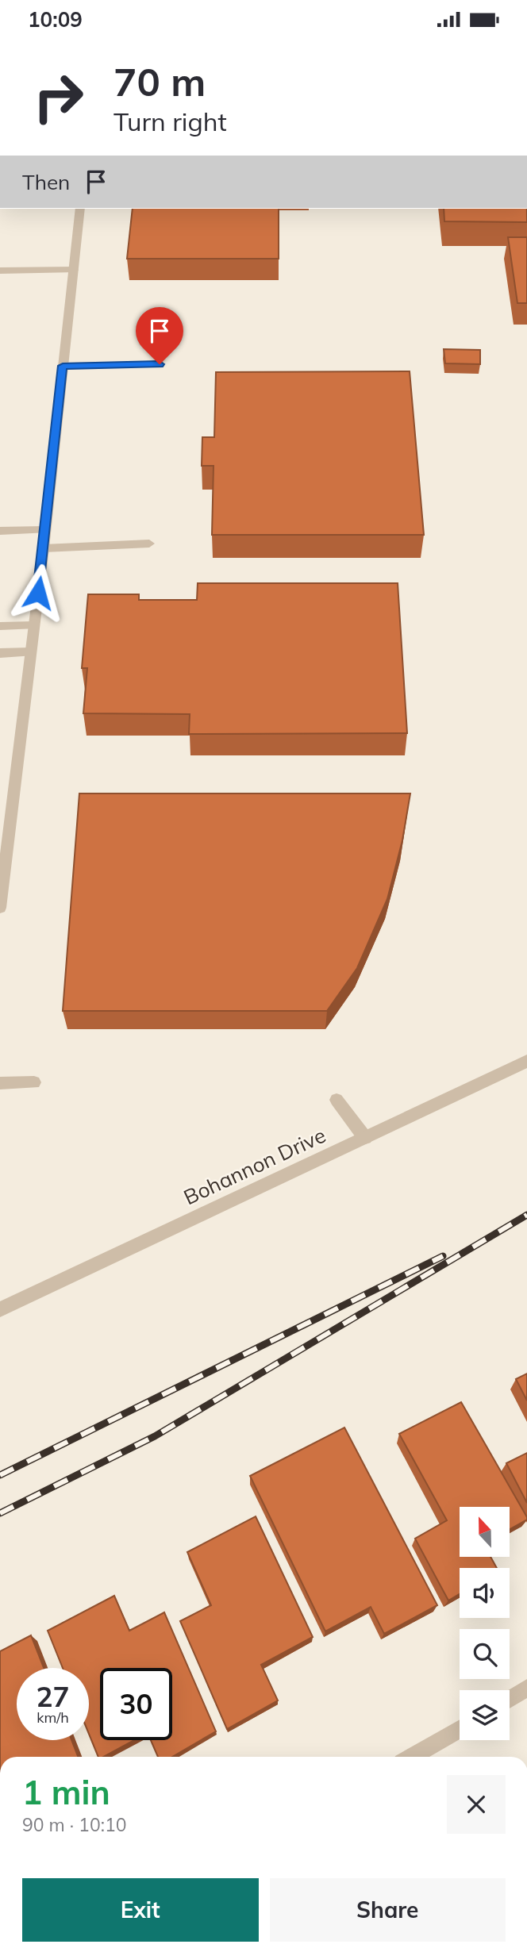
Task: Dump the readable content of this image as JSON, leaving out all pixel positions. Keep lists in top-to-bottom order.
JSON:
{
  "streets": {
    "street": ["Bohannon Drive"]
  },
  "north": "top",
  "page": {
    "status": "10:09",
    "turn": ["70 m", "Turn right"],
    "then": "Then",
    "speed": "27 km/h",
    "limit": "30",
    "heading": ["1 min", "90 m · 10:10"],
    "buttons": ["Exit", "Share"]
  }
}
